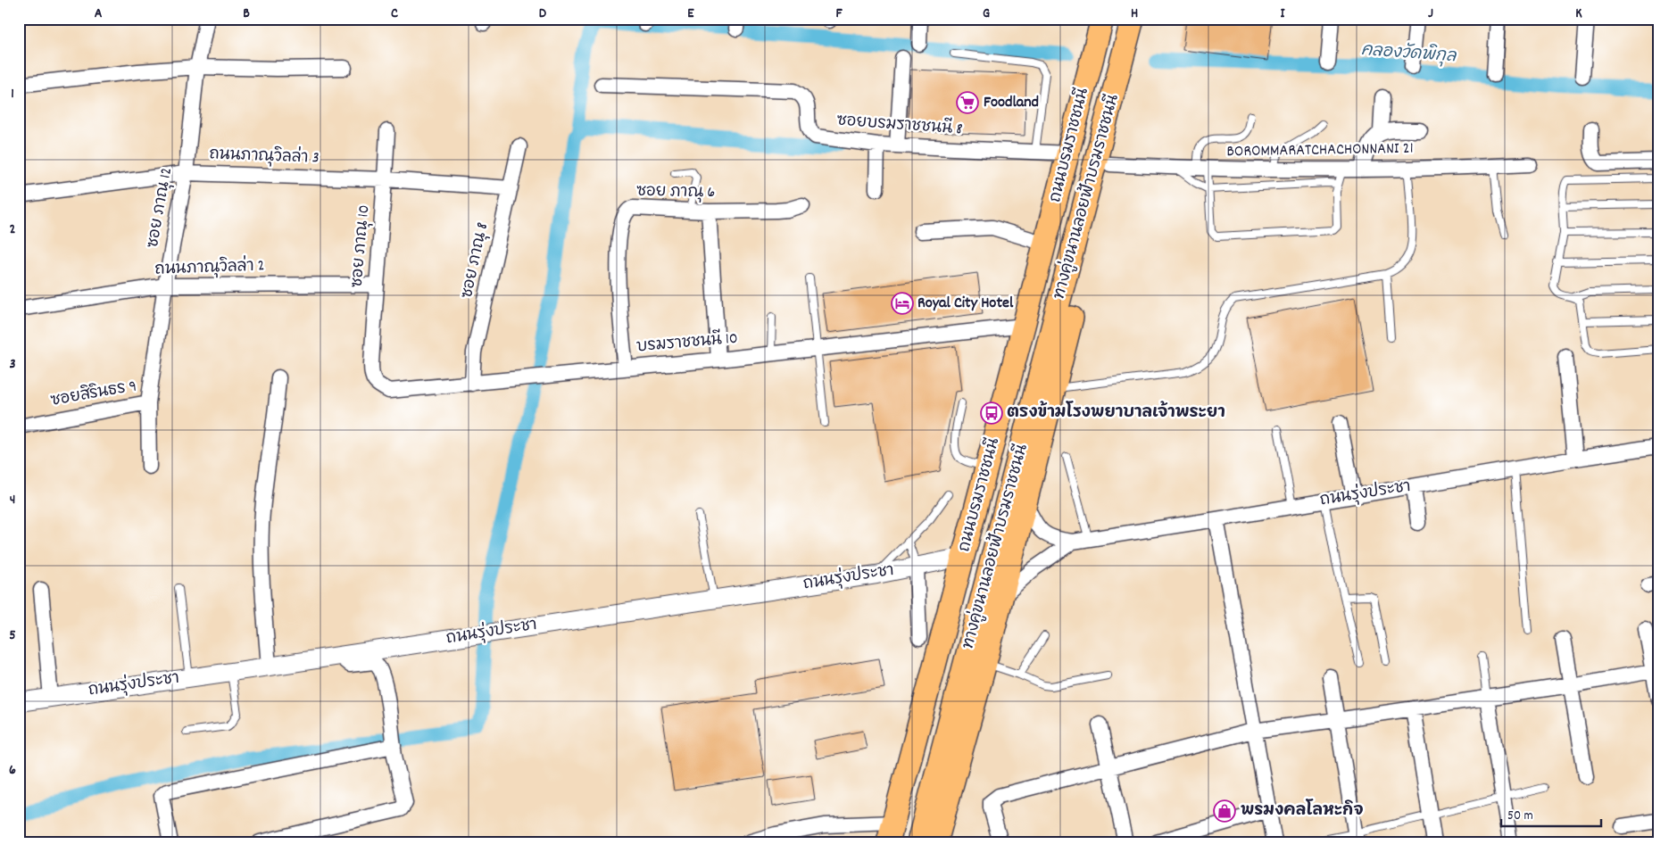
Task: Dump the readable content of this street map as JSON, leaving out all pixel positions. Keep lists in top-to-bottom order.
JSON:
{
  "streets": {
    "main road": ["ถนนบรมราชชนนี", "ทางคู่ขนานลอยฟ้าบรมราชชนนี"],
    "street": [
      "ซอยบรมราชชนนี 8",
      "BOROMMARATCHACHONNANI 21",
      "ถนนภาณุวิลล่า 3",
      "ซอย ภาณุ 6",
      "ซอย ภาณุ 12",
      "ซอย ภาณุ 10",
      "ซอย ภาณุ 8",
      "ถนนภาณุวิลล่า 2",
      "บรมราชชนนี 10",
      "ซอยสิรินธร 9",
      "ถนนรุ่งประชา"
    ]
  },
  "crossings": [
    ["ซอยบรมราชชนนี 8", "ถนนบรมราชชนนี"],
    ["ถนนบรมราชชนนี", "ทางคู่ขนานลอยฟ้าบรมราชชนนี"],
    ["ถนนบรมราชชนนี", "บรมราชชนนี 10"],
    ["ถนนบรมราชชนนี", "ถนนรุ่งประชา"],
    ["ถนนภาณุวิลล่า 3", "ซอย ภาณุ 12"],
    ["ถนนภาณุวิลล่า 3", "ซอย ภาณุ 10"],
    ["ถนนภาณุวิลล่า 3", "ซอย ภาณุ 8"],
    ["ซอย ภาณุ 6", "บรมราชชนนี 10"],
    ["ซอย ภาณุ 12", "ถนนภาณุวิลล่า 2"],
    ["ซอย ภาณุ 12", "ซอยสิรินธร 9"],
    ["ซอย ภาณุ 10", "ถนนภาณุวิลล่า 2"],
    ["ซอย ภาณุ 10", "บรมราชชนนี 10"],
    ["ซอย ภาณุ 8", "บรมราชชนนี 10"]
  ],
  "water": ["คลองวัดพิกุล"],
  "places": {
    "supermarket": ["Foodland"],
    "hotel": ["Royal City Hotel"],
    "bus stop": ["ตรงข้ามโรงพยาบาลเจ้าพระยา"],
    "shop": ["พรมงคลโลหะกิจ"]
  },
  "scale_bar": "50 m",
  "grid": {
    "columns": [
      "A",
      "B",
      "C",
      "D",
      "E",
      "F",
      "G",
      "H",
      "I",
      "J",
      "K"
    ],
    "rows": [
      "1",
      "2",
      "3",
      "4",
      "5",
      "6"
    ]
  }
}
